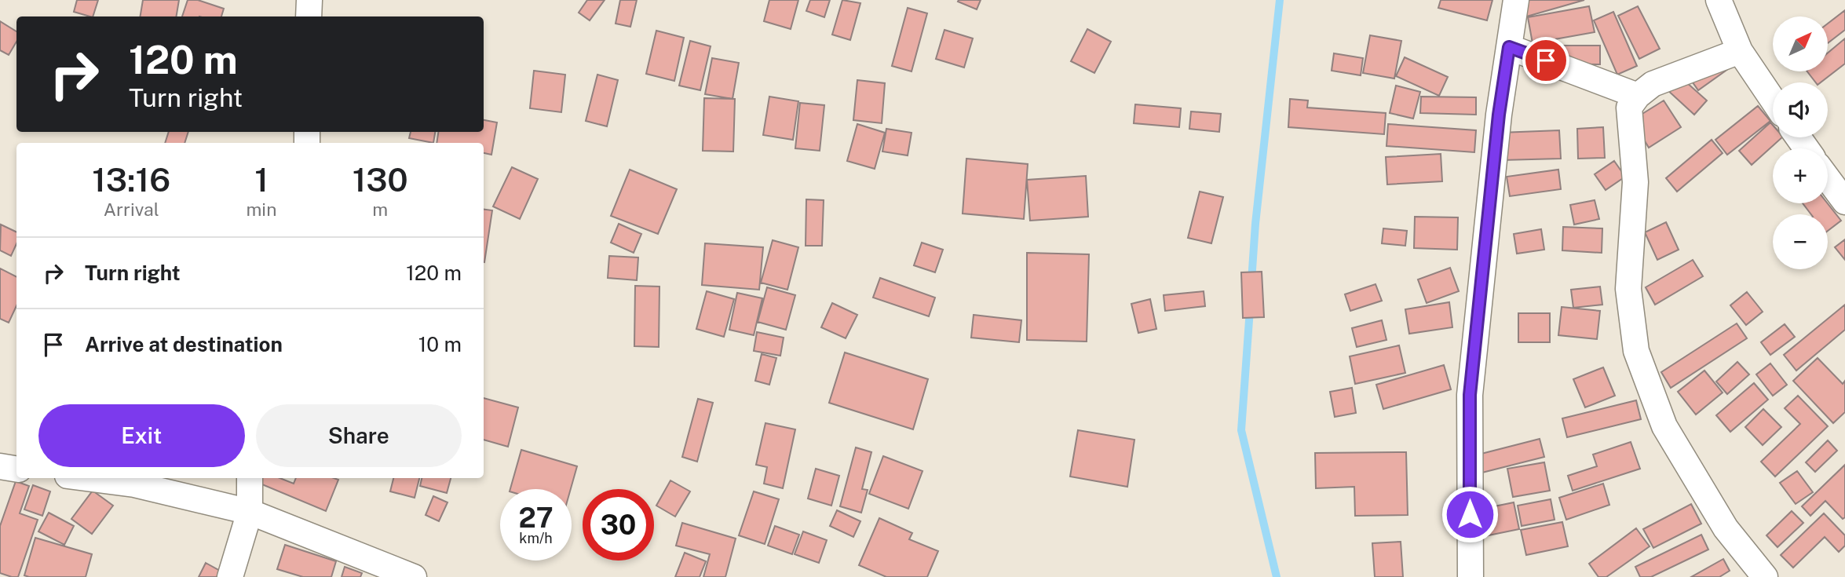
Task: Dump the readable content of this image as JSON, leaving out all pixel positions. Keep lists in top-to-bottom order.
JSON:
{
  "north": "top right",
  "page": {
    "map_buttons": ["+", "−"],
    "turn": ["120 m", "Turn right"],
    "eta": [
      "13:16",
      "Arrival",
      "1",
      "min",
      "130",
      "m"
    ],
    "list": [
      {
        "name": "Turn right",
        "value": "120 m"
      },
      {
        "name": "Arrive at destination",
        "value": "10 m"
      }
    ],
    "buttons": ["Exit", "Share"],
    "speed": "27 km/h",
    "limit": "30"
  }
}
